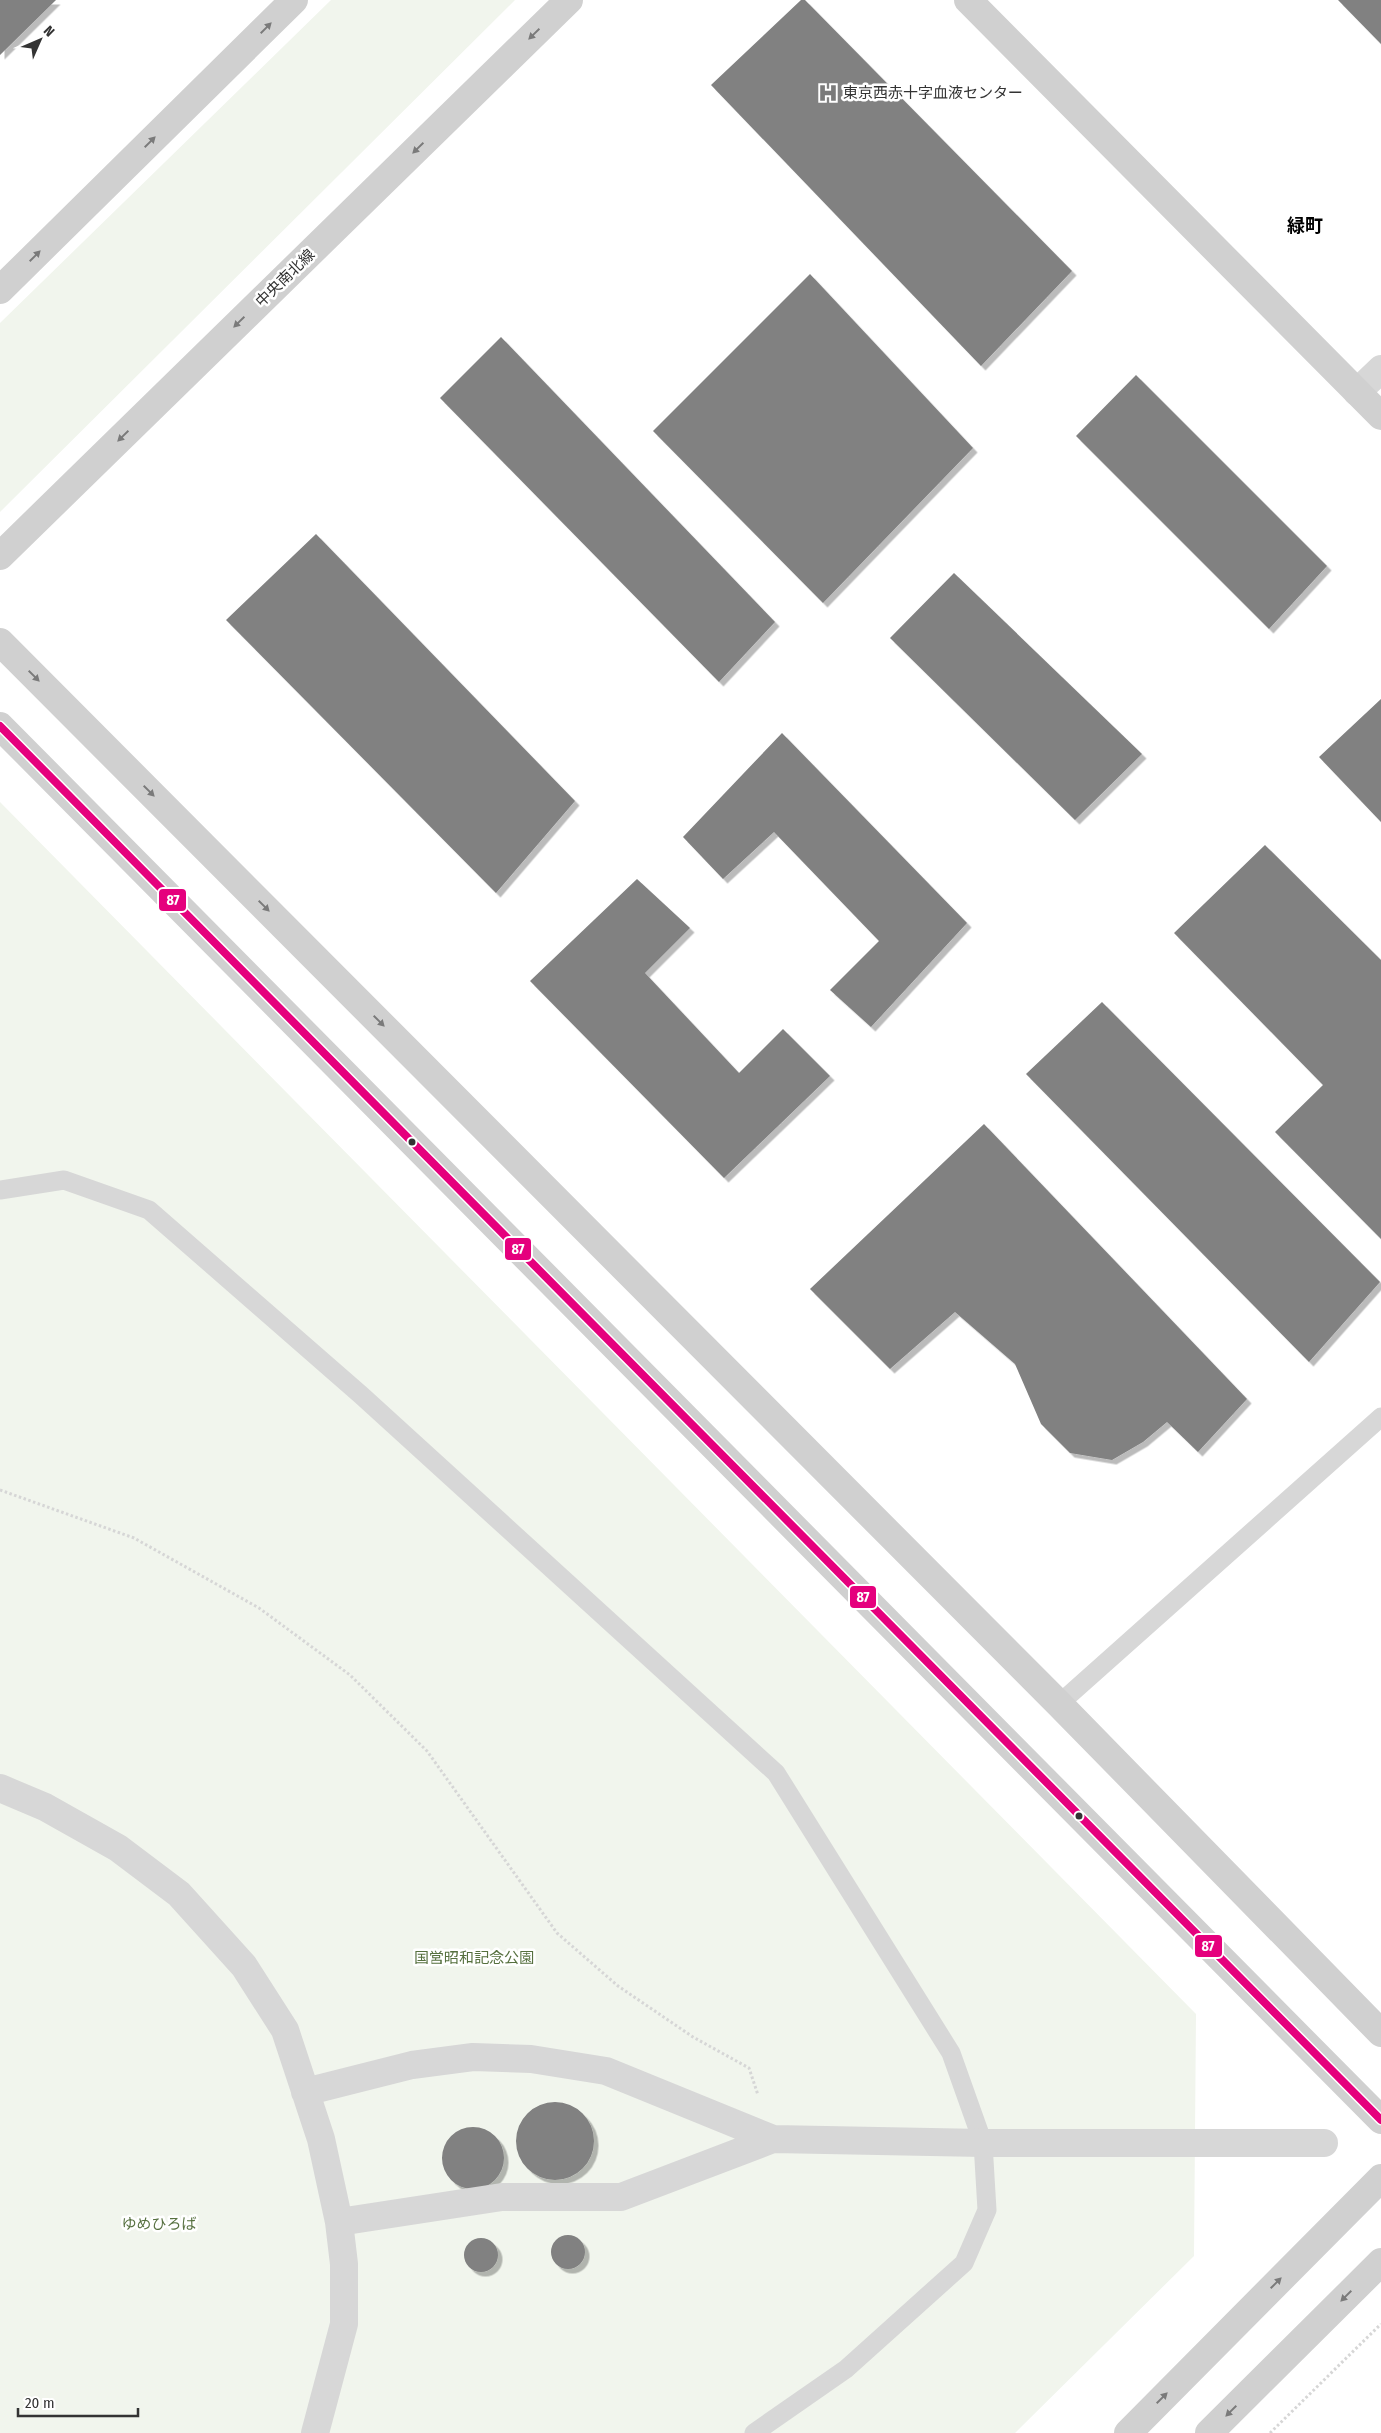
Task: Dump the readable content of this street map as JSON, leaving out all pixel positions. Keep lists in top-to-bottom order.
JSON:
{
  "streets": {
    "street": ["中央南北線"]
  },
  "districts": ["緑町"],
  "parks": ["国営昭和記念公園", "ゆめひろば"],
  "places": {
    "hospital": ["東京西赤十字血液センター"]
  },
  "lines": ["transit line 87"],
  "scale_bar": "20 m",
  "north": "top right"
}
